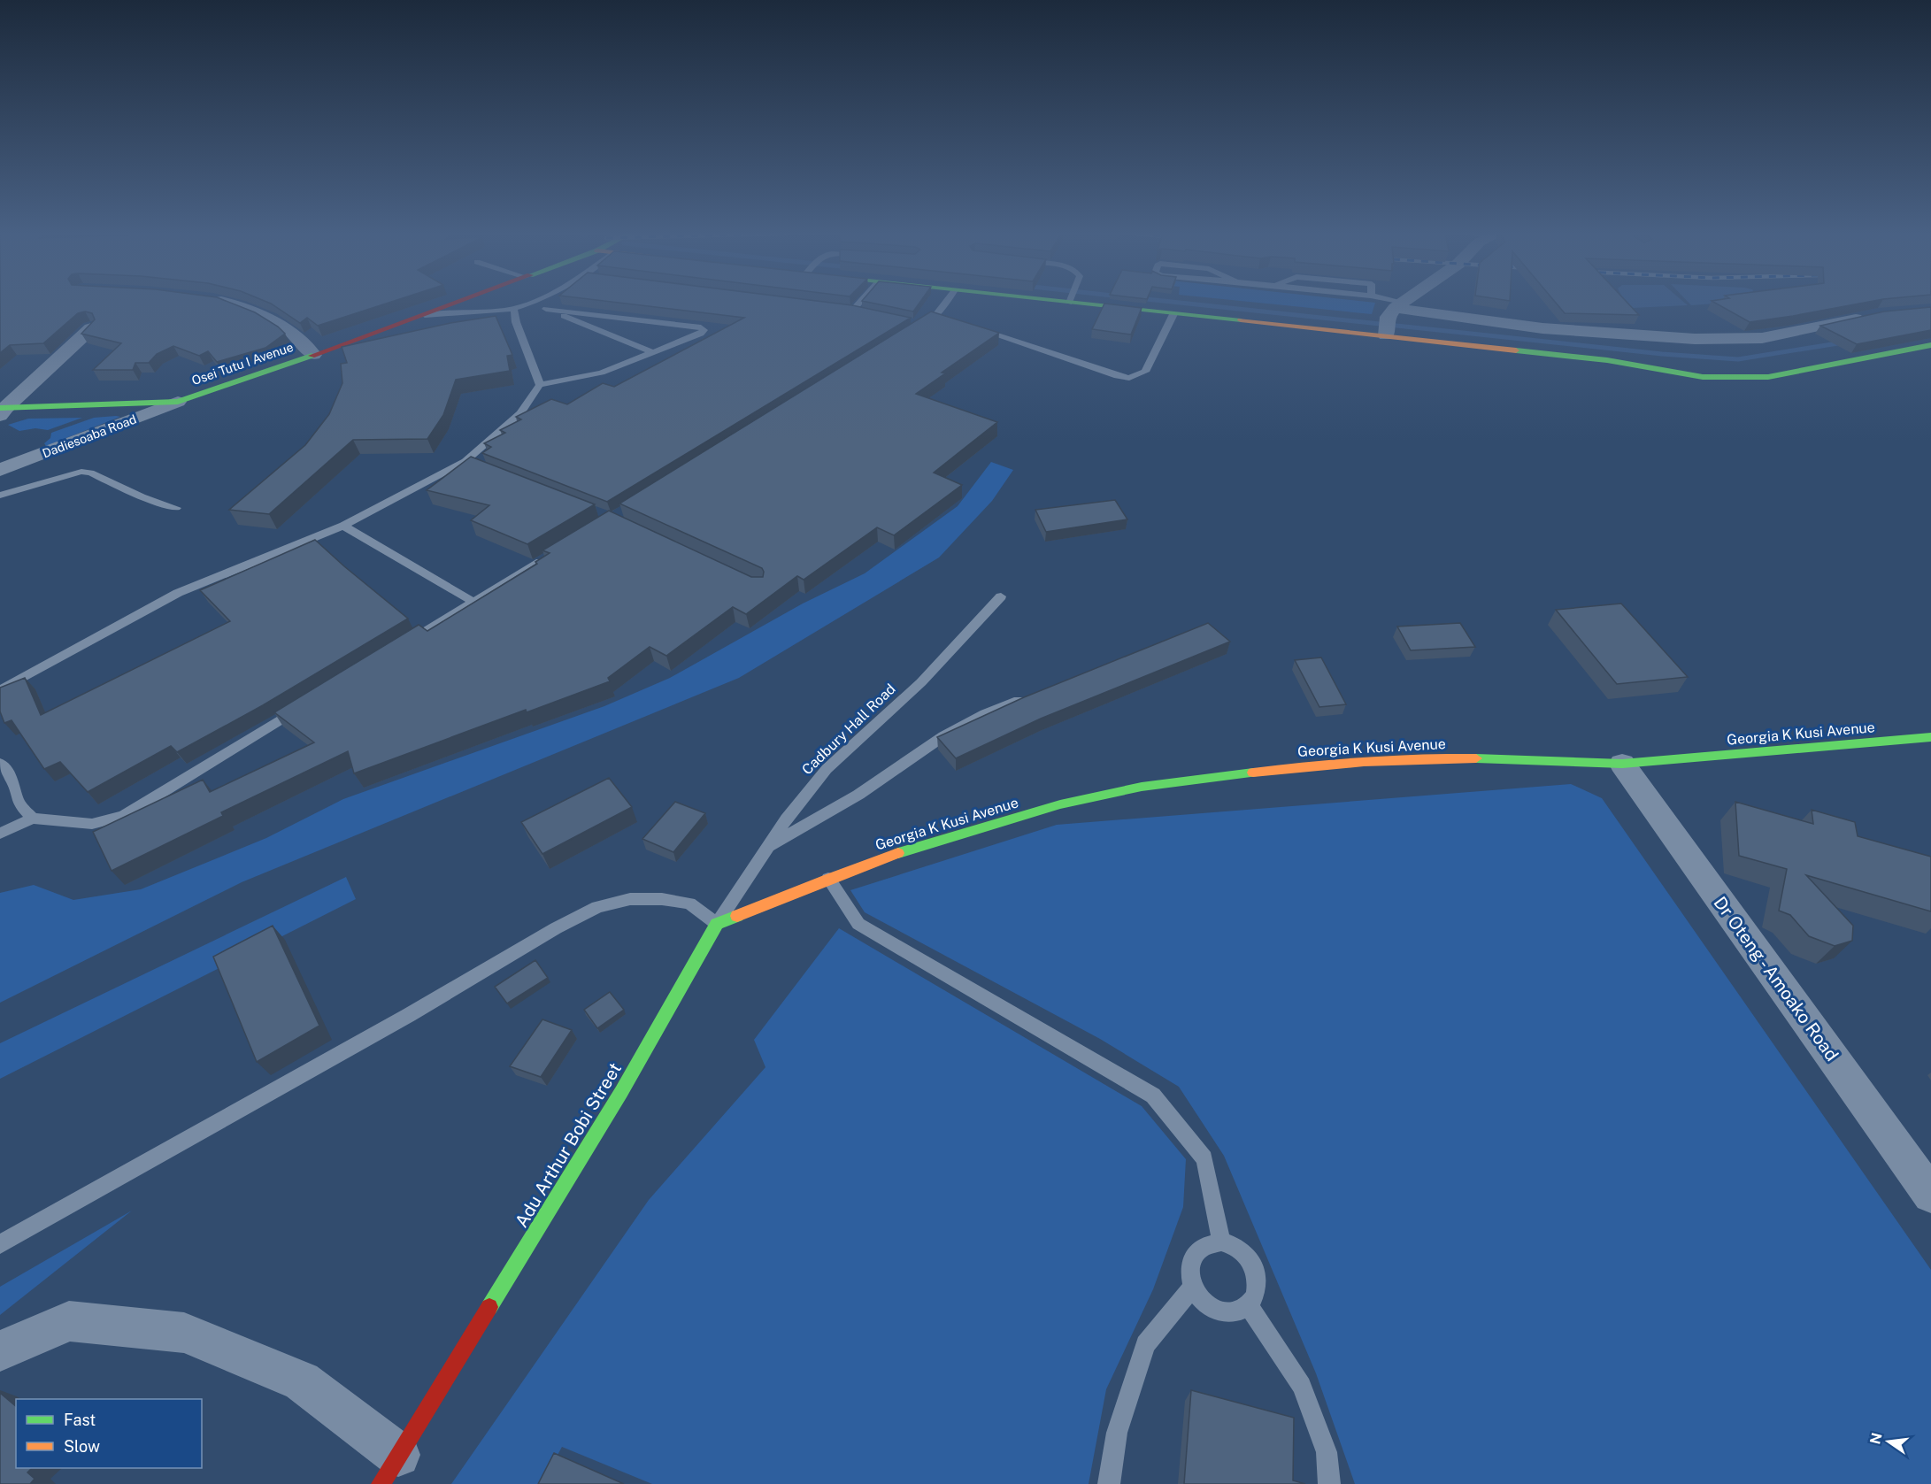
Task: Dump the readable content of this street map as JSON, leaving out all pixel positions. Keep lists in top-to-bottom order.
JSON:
{
  "streets": {
    "street": [
      "Osei Tutu I Avenue",
      "Dadiesoaba Road",
      "Georgia K Kusi Avenue",
      "Dr Oteng - Amoako Road",
      "Adu Arthur Bobi Street"
    ],
    "lane": ["Cadbury Hall Road"]
  },
  "crossings": [
    ["Osei Tutu I Avenue", "Dadiesoaba Road"],
    ["Cadbury Hall Road", "Adu Arthur Bobi Street"],
    ["Georgia K Kusi Avenue", "Dr Oteng - Amoako Road"]
  ],
  "legend": ["Fast", "Slow"],
  "north": "left"
}
